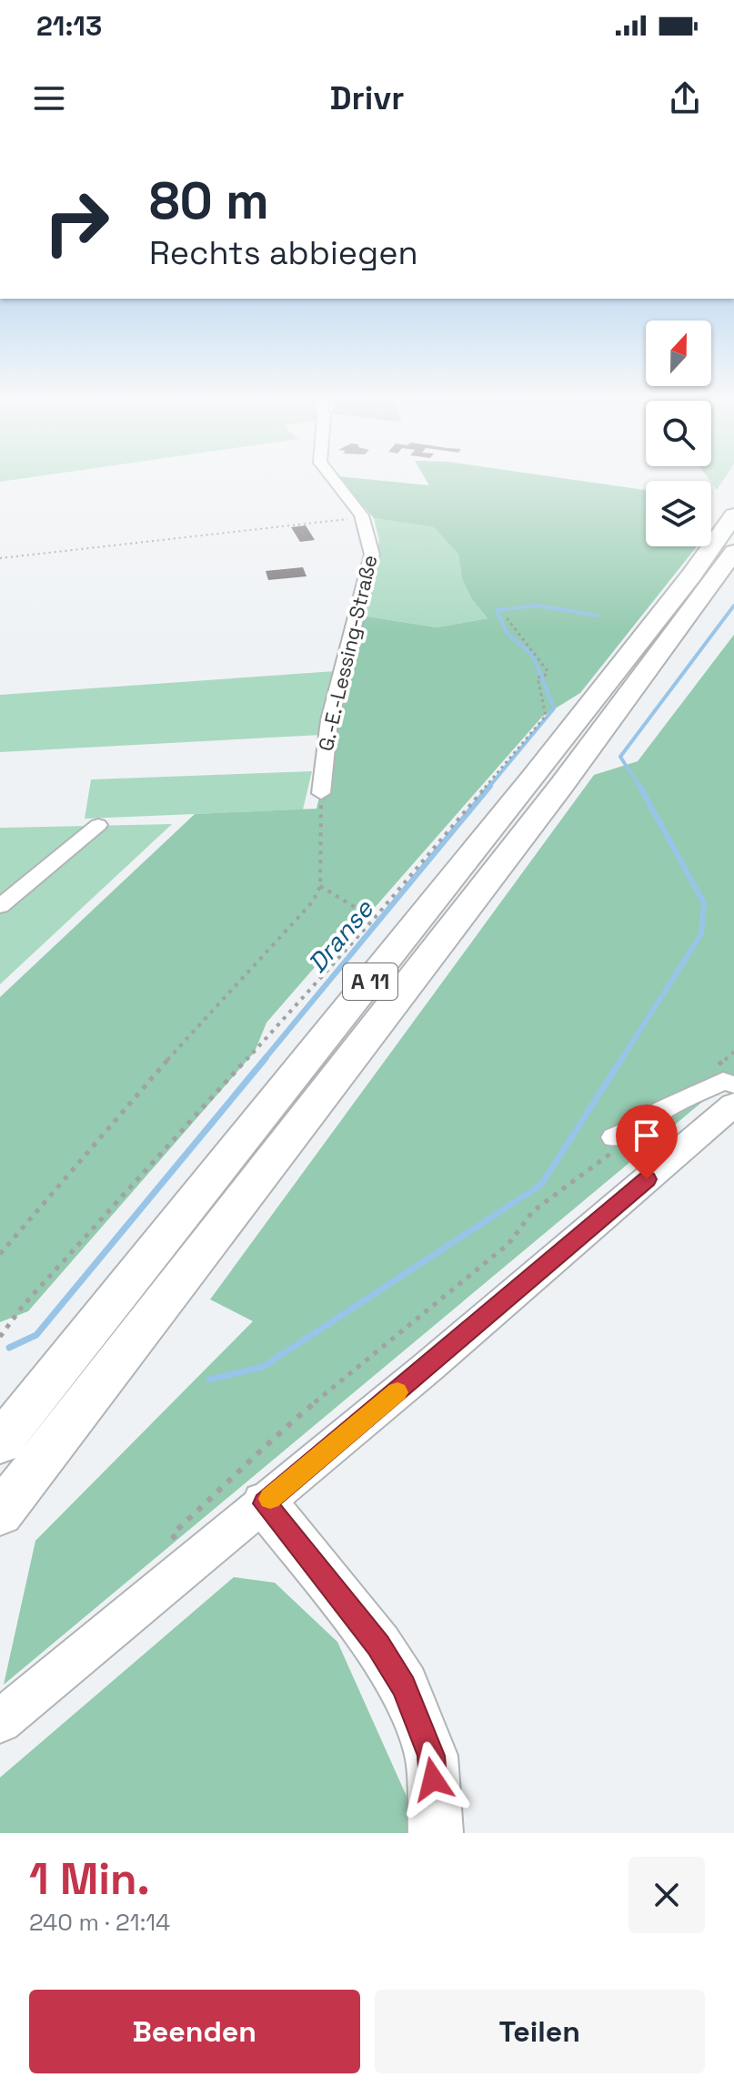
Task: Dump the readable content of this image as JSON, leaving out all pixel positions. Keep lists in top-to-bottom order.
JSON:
{
  "streets": {
    "highway": ["A 11"],
    "street": ["G.-E.-Lessing-Straße"]
  },
  "water": ["Dranse"],
  "north": "top",
  "page": {
    "status": "21:13",
    "header": "Drivr",
    "turn": ["80 m", "Rechts abbiegen"],
    "heading": ["1 Min.", "240 m · 21:14"],
    "buttons": ["Beenden", "Teilen"]
  }
}
